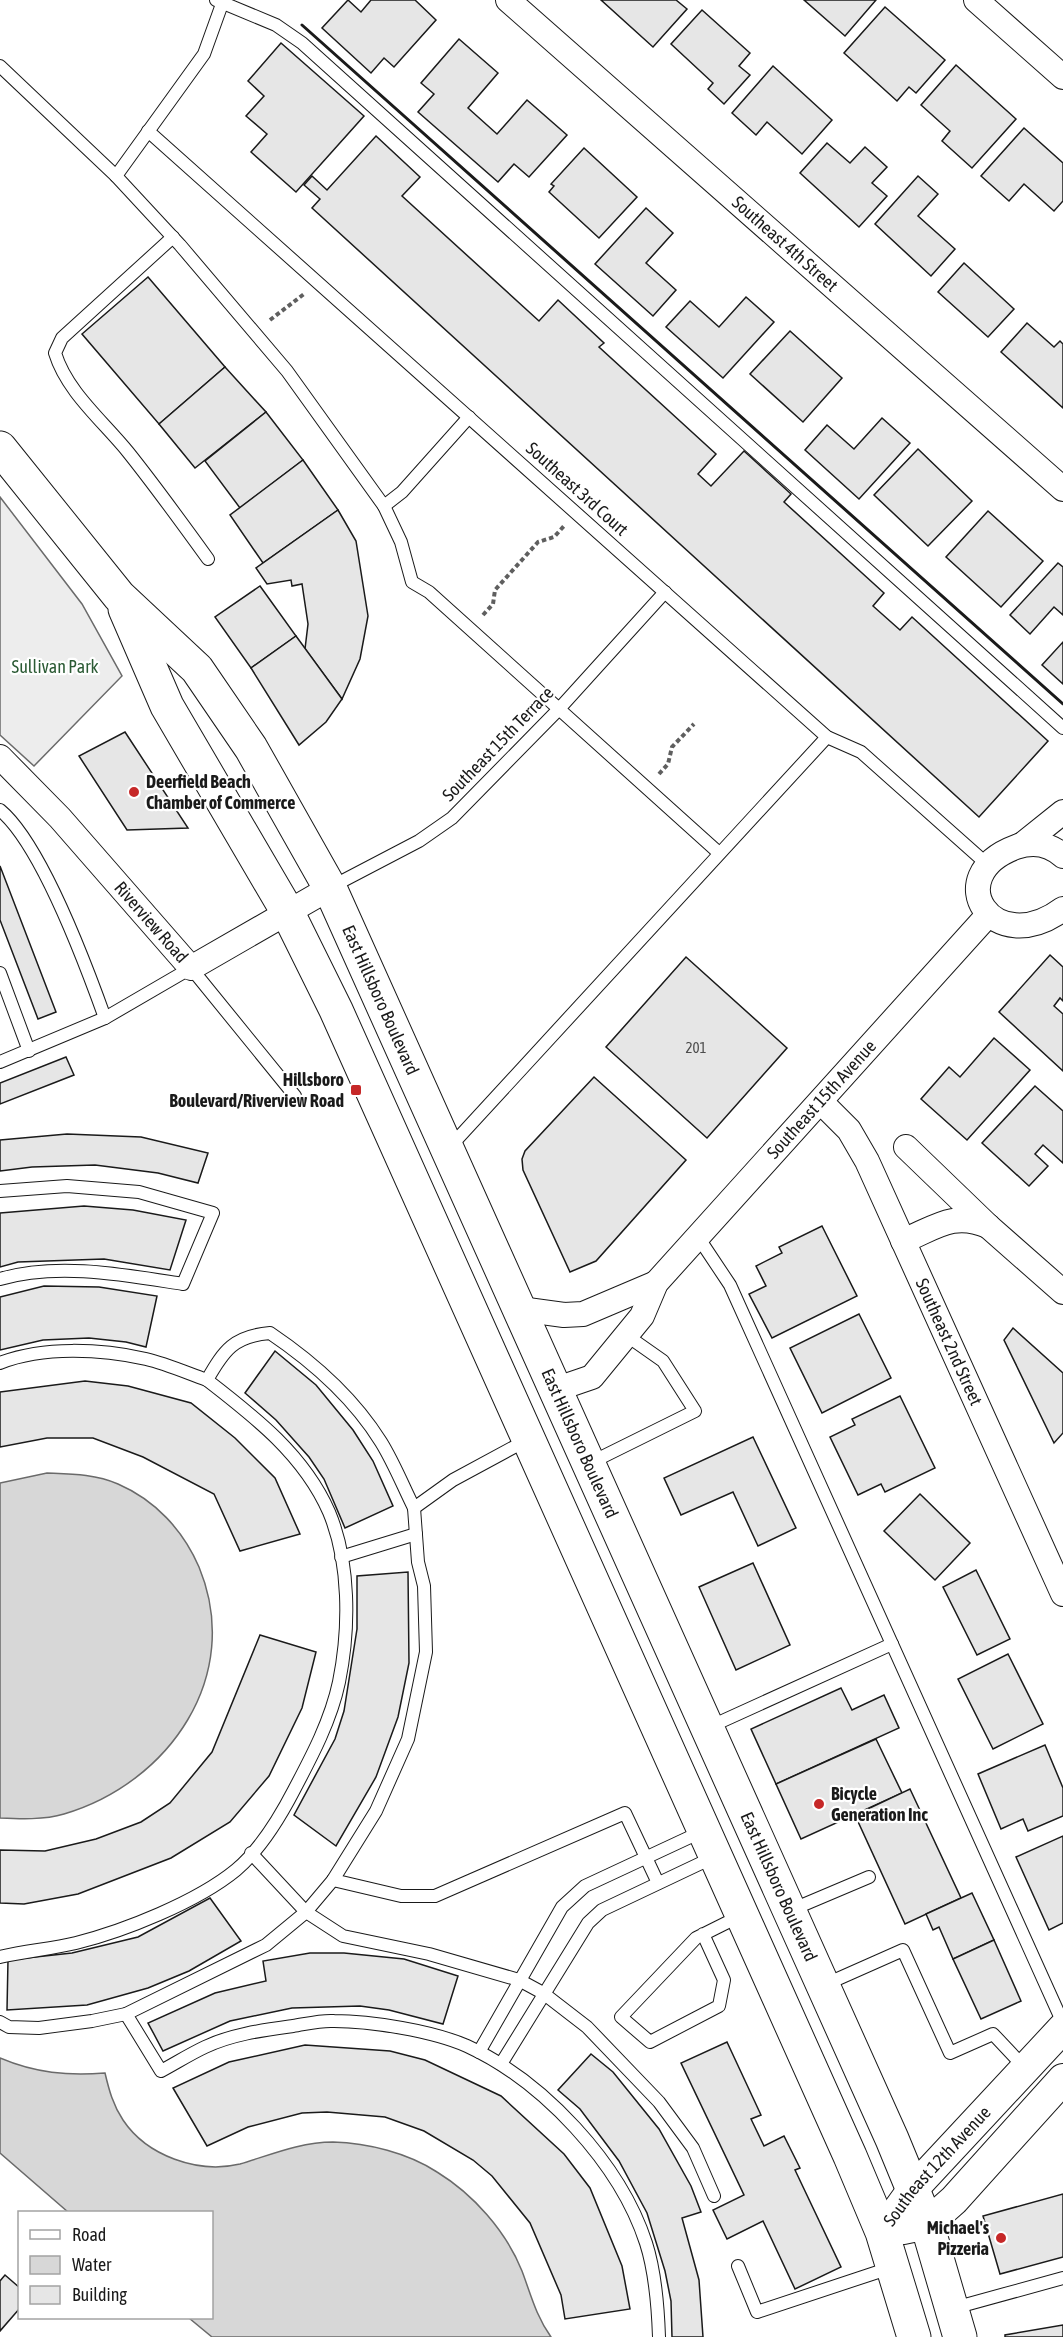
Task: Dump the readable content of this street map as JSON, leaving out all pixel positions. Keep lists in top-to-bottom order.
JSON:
{
  "streets": {
    "main road": ["East Hillsboro Boulevard"],
    "street": [
      "Southeast 4th Street",
      "Riverview Road",
      "Southeast 15th Avenue",
      "Southeast 2nd Street",
      "Southeast 12th Avenue"
    ],
    "lane": ["Southeast 3rd Court", "Southeast 15th Terrace"]
  },
  "crossings": [
    ["Southeast 3rd Court", "Southeast 15th Terrace"],
    ["Southeast 15th Terrace", "Riverview Road"],
    ["Southeast 15th Terrace", "East Hillsboro Boulevard"],
    ["Riverview Road", "East Hillsboro Boulevard"],
    ["East Hillsboro Boulevard", "Southeast 15th Avenue"],
    ["East Hillsboro Boulevard", "Southeast 12th Avenue"],
    ["Southeast 15th Avenue", "Southeast 2nd Street"]
  ],
  "parks": ["Sullivan Park"],
  "places": {
    "other": ["Deerfield Beach Chamber of Commerce", "Bicycle Generation Inc", "Michael's Pizzeria"],
    "transit": ["Hillsboro Boulevard/Riverview Road"]
  },
  "house_numbers": ["201"],
  "legend": ["Road", "Water", "Building"]
}
